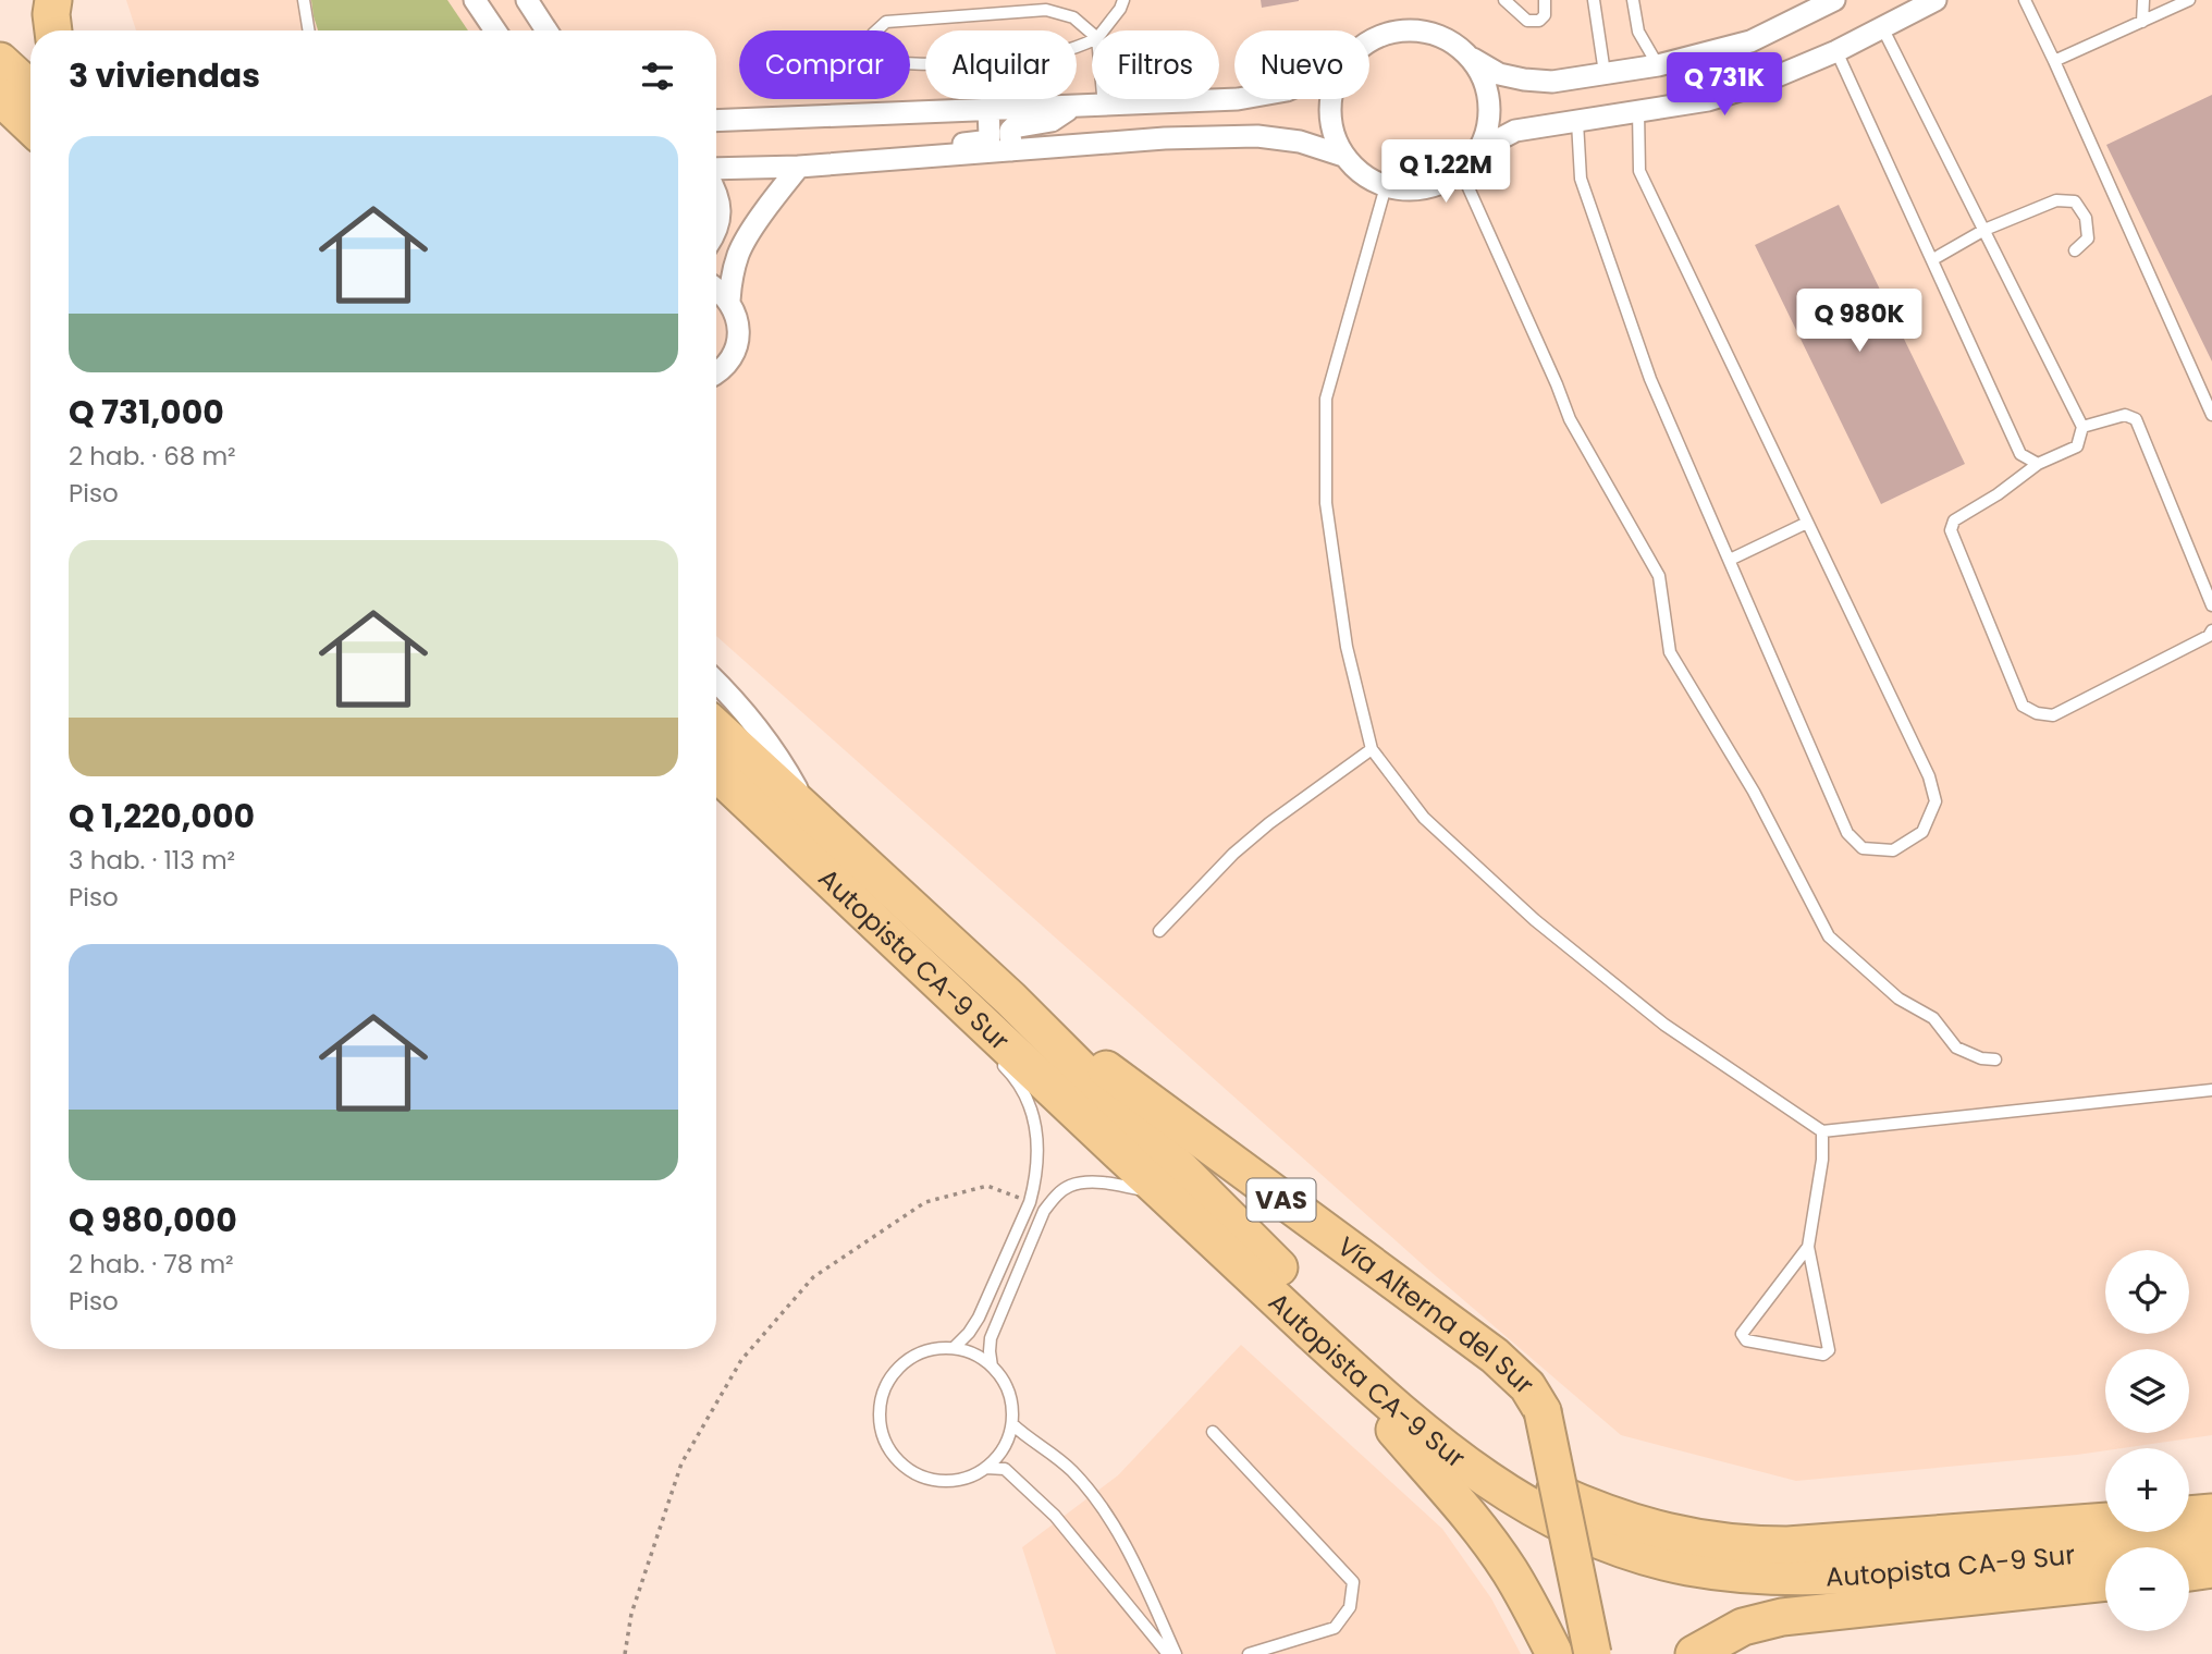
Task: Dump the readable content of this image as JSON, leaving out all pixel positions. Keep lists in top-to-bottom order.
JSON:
{
  "streets": {
    "highway": ["Autopista CA-9 Sur", "VAS", "Vía Alterna del Sur"]
  },
  "crossings": [
    ["Autopista CA-9 Sur", "Vía Alterna del Sur"]
  ],
  "page": {
    "chip": [
      "Comprar",
      "Alquilar",
      "Filtros",
      "Nuevo"
    ],
    "heading": "3 viviendas",
    "price": ["Q 731K", "Q 1.22M", "Q 980K"],
    "list": [
      {
        "name": "Q 731,000",
        "note": "2 hab. · 68 m² · Piso"
      },
      {
        "name": "Q 1,220,000",
        "note": "3 hab. · 113 m² · Piso"
      },
      {
        "name": "Q 980,000",
        "note": "2 hab. · 78 m² · Piso"
      }
    ],
    "map_buttons": ["+", "−"]
  }
}
